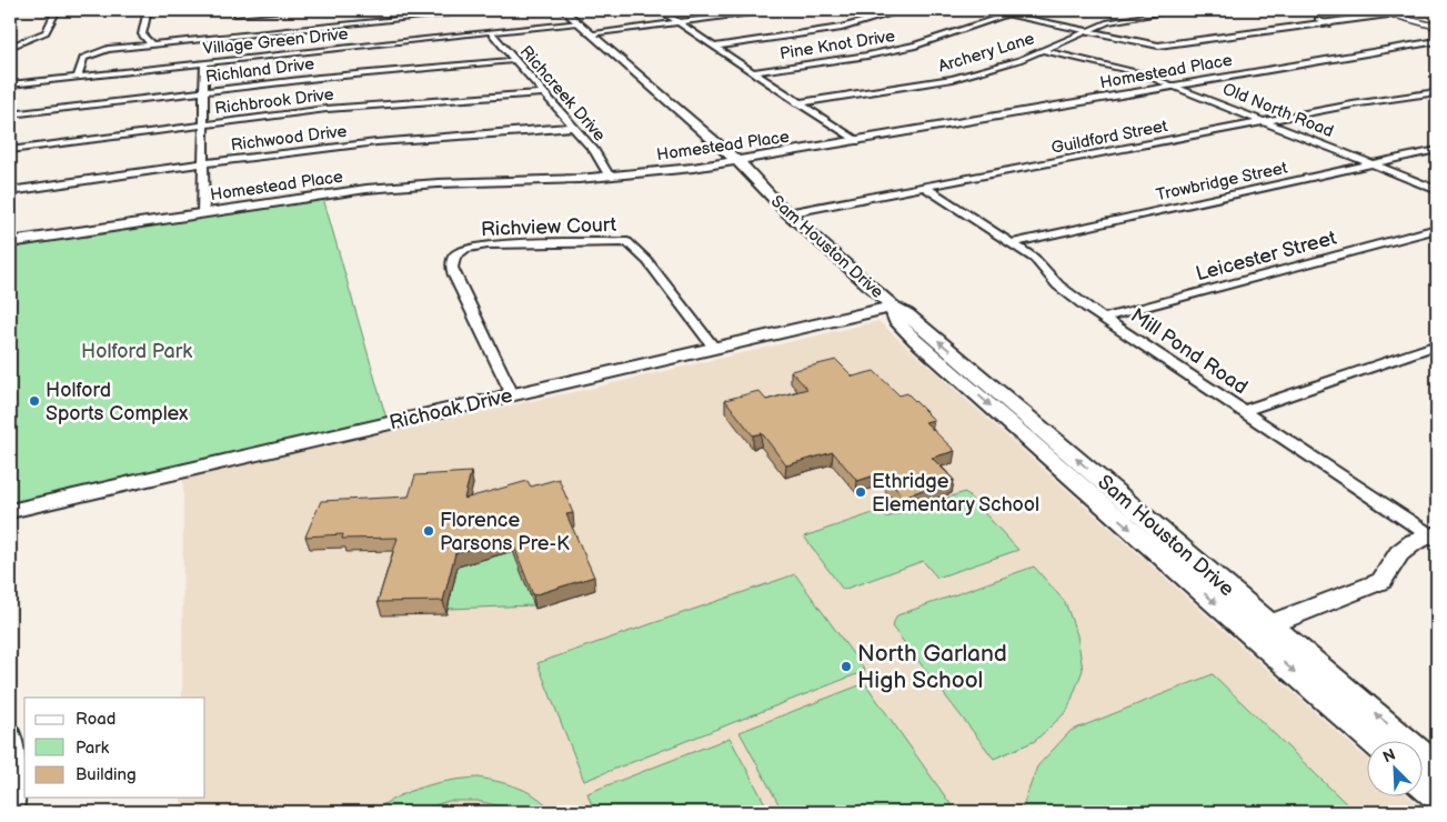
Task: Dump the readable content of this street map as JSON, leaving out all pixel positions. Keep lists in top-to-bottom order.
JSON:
{
  "streets": {
    "street": [
      "Village Green Drive",
      "Pine Knot Drive",
      "Archery Lane",
      "Richland Drive",
      "Homestead Place",
      "Richcreek Drive",
      "Richbrook Drive",
      "Old North Road",
      "Guildford Street",
      "Richwood Drive",
      "Trowbridge Street",
      "Richview Court",
      "Sam Houston Drive",
      "Leicester Street",
      "Mill Pond Road",
      "Richoak Drive"
    ]
  },
  "crossings": [
    ["Village Green Drive", "Richcreek Drive"],
    ["Village Green Drive", "Sam Houston Drive"],
    ["Archery Lane", "Old North Road"],
    ["Richland Drive", "Richcreek Drive"],
    ["Homestead Place", "Richcreek Drive"],
    ["Homestead Place", "Old North Road"],
    ["Homestead Place", "Sam Houston Drive"],
    ["Richcreek Drive", "Richbrook Drive"],
    ["Richcreek Drive", "Richwood Drive"],
    ["Old North Road", "Guildford Street"],
    ["Old North Road", "Trowbridge Street"],
    ["Guildford Street", "Sam Houston Drive"],
    ["Guildford Street", "Mill Pond Road"],
    ["Trowbridge Street", "Mill Pond Road"],
    ["Richview Court", "Richoak Drive"],
    ["Sam Houston Drive", "Richoak Drive"],
    ["Leicester Street", "Mill Pond Road"]
  ],
  "parks": ["Holford Park"],
  "places": [
    "Holford Sports Complex",
    "Ethridge Elementary School",
    "Florence Parsons Pre-K",
    "North Garland High School"
  ],
  "legend": ["Road", "Park", "Building"],
  "north": "top left"
}
